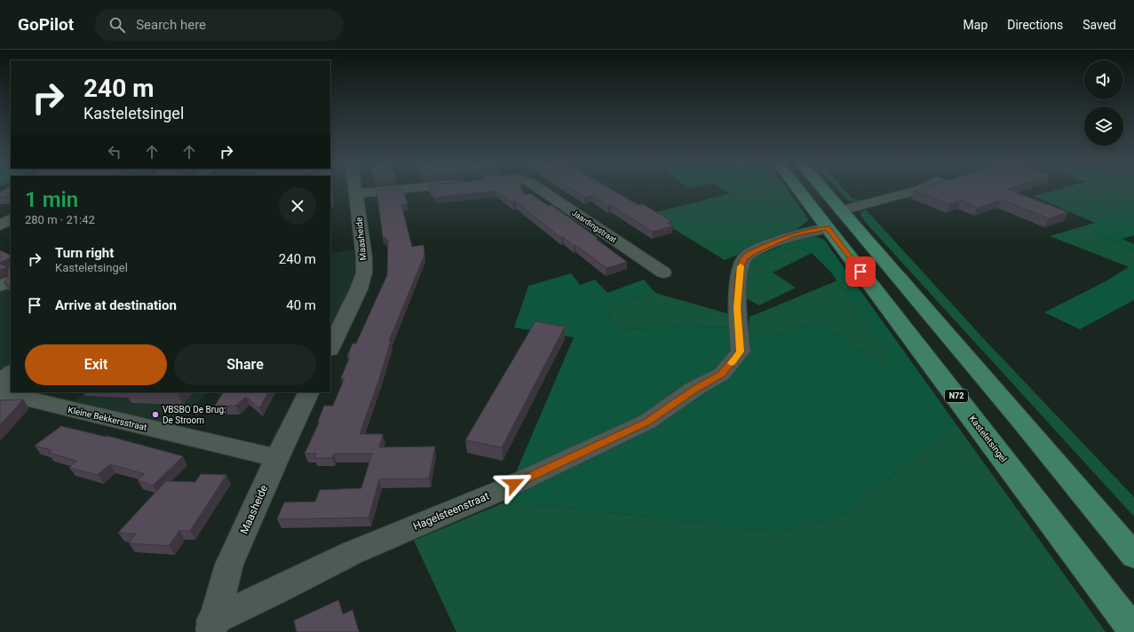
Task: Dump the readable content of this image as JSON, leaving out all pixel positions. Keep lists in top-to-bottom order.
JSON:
{
  "streets": {
    "main road": ["N72", "Kasteletsingel"],
    "street": [
      "Jaardingstraat",
      "Maasheide",
      "Kleine Bekkersstraat",
      "Hagelsteenstraat"
    ]
  },
  "crossings": [
    ["Jaardingstraat", "Maasheide"],
    ["Maasheide", "Kleine Bekkersstraat"],
    ["Maasheide", "Hagelsteenstraat"],
    ["Kasteletsingel", "Hagelsteenstraat"]
  ],
  "places": ["VBSBO De Brug: De Stroom"],
  "page": {
    "header": "GoPilot",
    "search": "Search here",
    "nav": ["Map", "Directions", "Saved"],
    "turn": ["240 m", "Kasteletsingel"],
    "heading": ["1 min", "280 m · 21:42"],
    "list": [
      {
        "name": "Turn right",
        "note": "Kasteletsingel",
        "value": "240 m"
      },
      {
        "name": "Arrive at destination",
        "value": "40 m"
      }
    ],
    "buttons": ["Exit", "Share"]
  }
}
